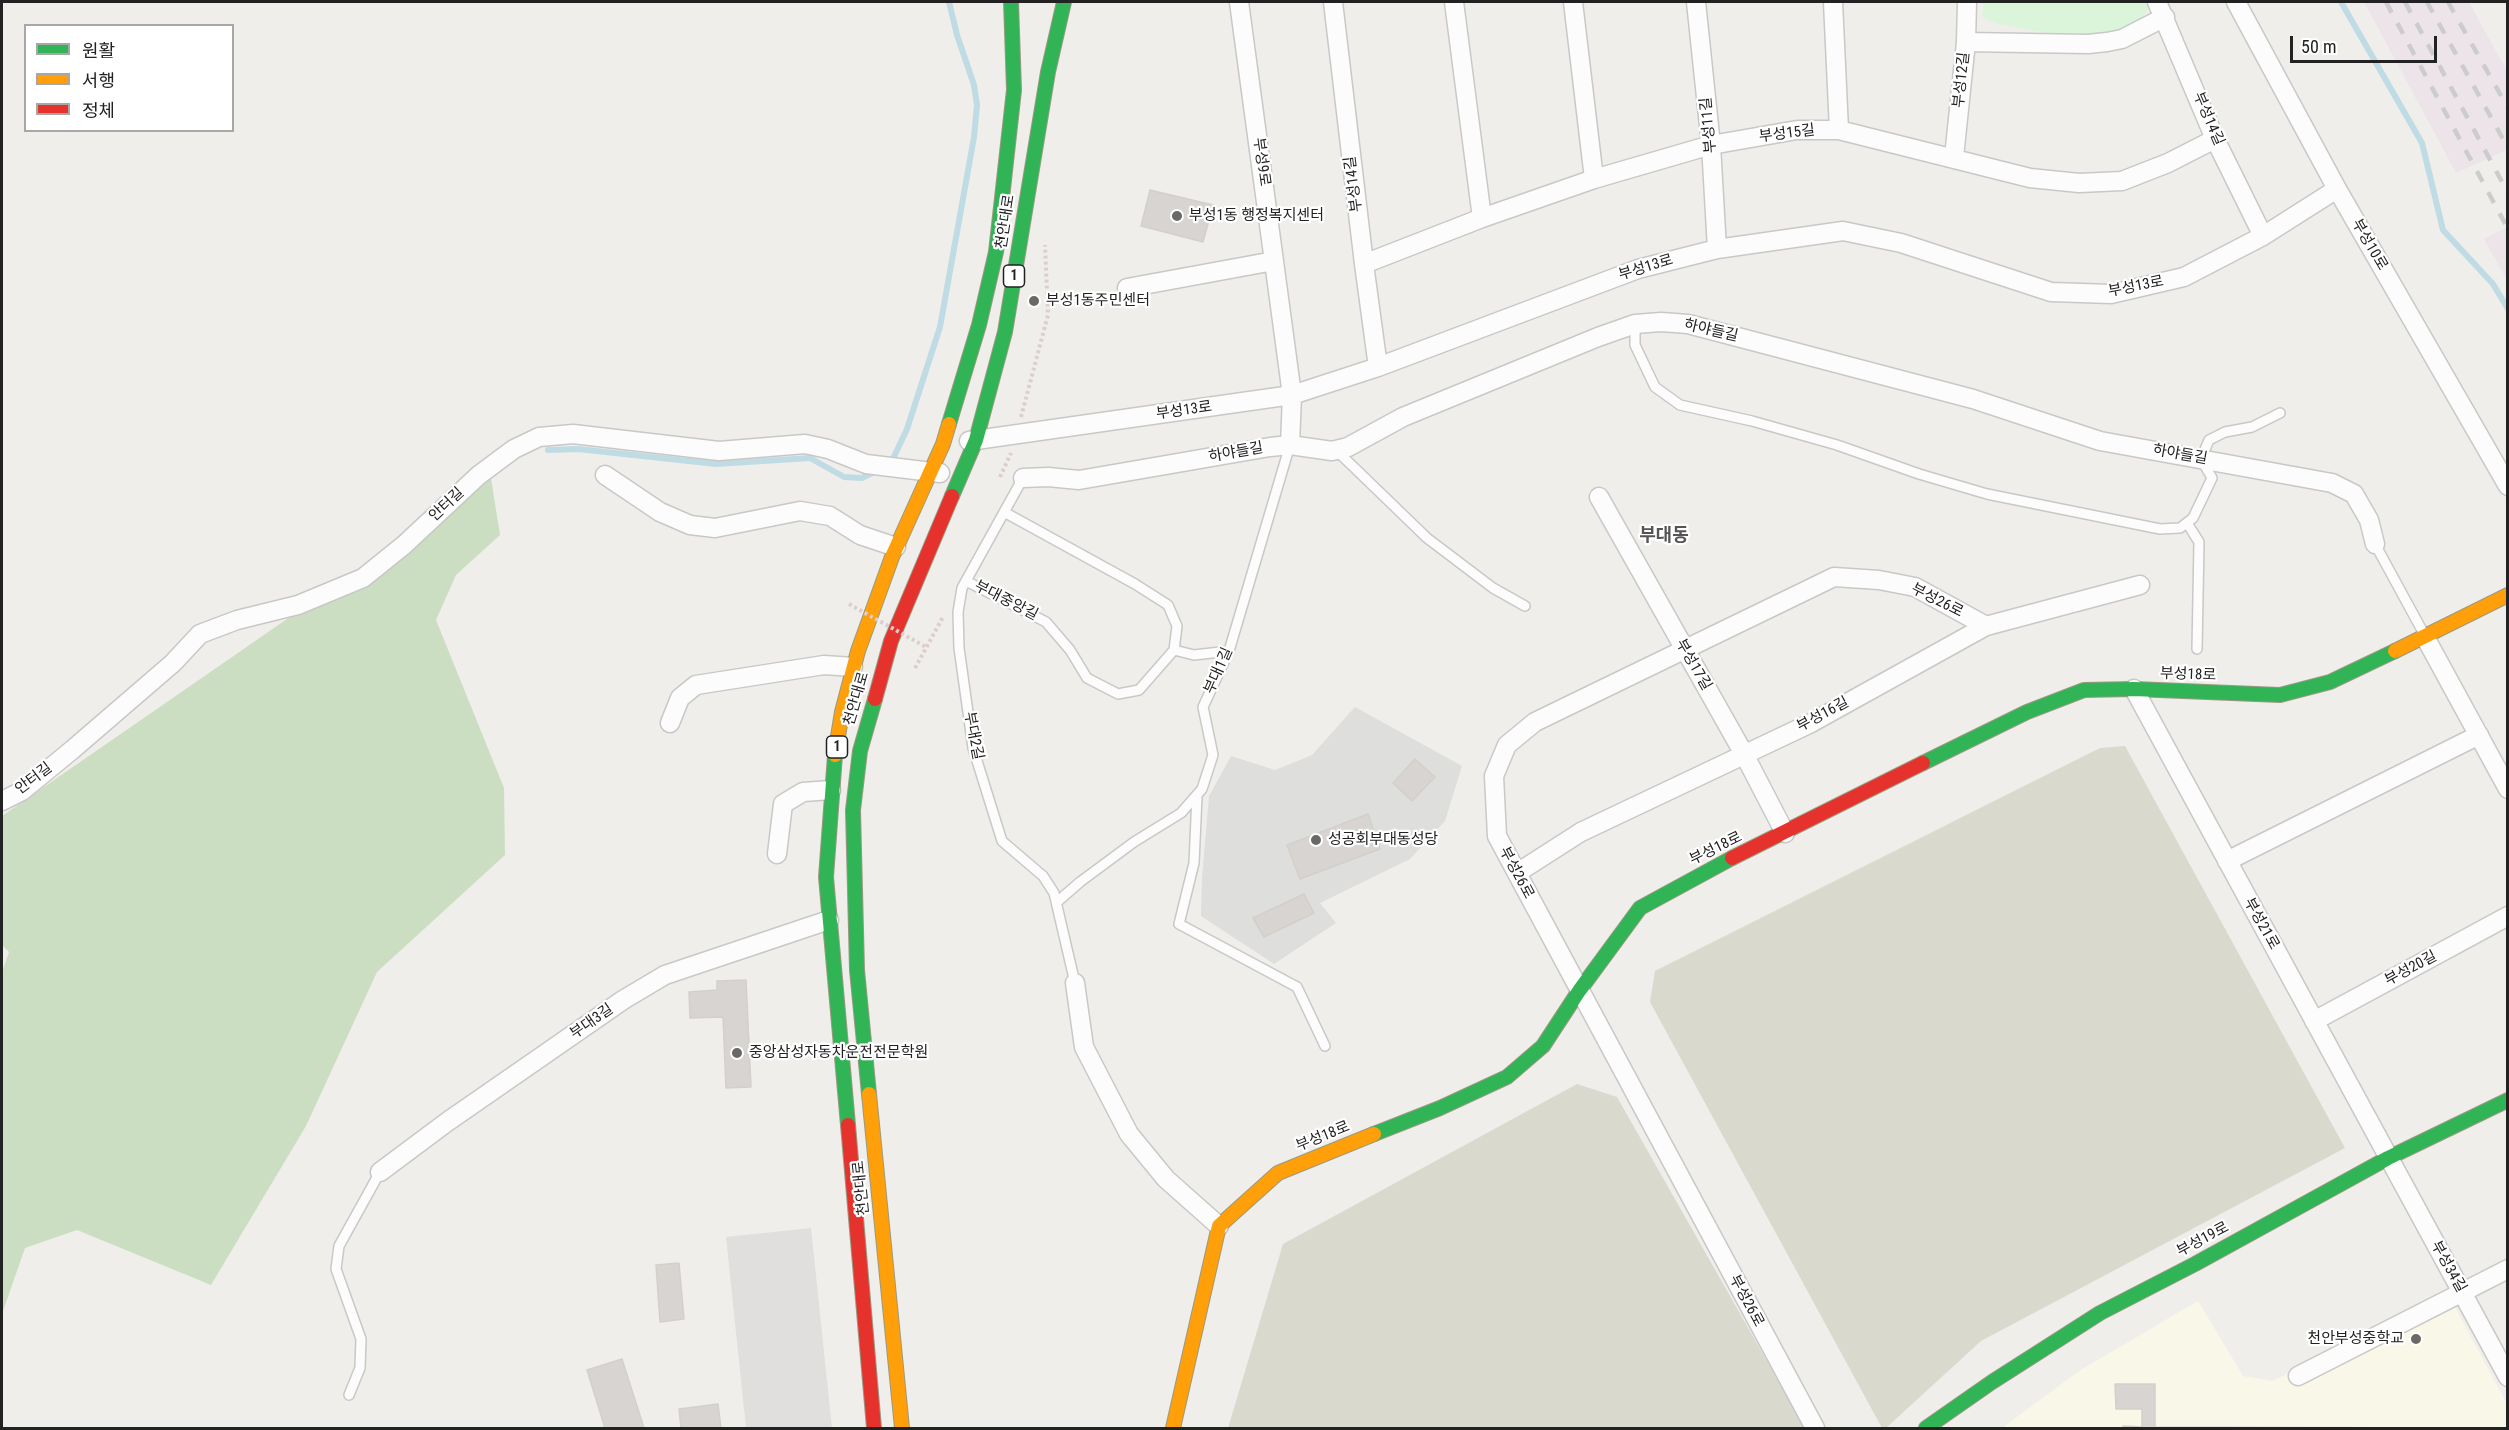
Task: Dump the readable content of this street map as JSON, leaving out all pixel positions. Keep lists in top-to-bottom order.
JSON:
{
  "streets": {
    "main road": [
      "천안대로",
      "1",
      "부성18로",
      "부성19로"
    ],
    "street": [
      "부성12길",
      "부성14길",
      "부성11길",
      "부성15길",
      "부성9로",
      "부성10로",
      "부성13로",
      "하야들길",
      "안터길",
      "부성26로",
      "부성17길",
      "부성16길",
      "부성21로",
      "부성20길",
      "부대3길",
      "부성34길"
    ],
    "lane": ["부대중앙길", "부대1길", "부대2길"]
  },
  "crossings": [
    ["부성12길", "부성15길"],
    ["부성14길", "부성15길"],
    ["부성14길", "부성13로"],
    ["부성11길", "부성15길"],
    ["부성11길", "부성13로"],
    ["부성9로", "부성13로"],
    ["부성9로", "하야들길"],
    ["부성9로", "부대1길"],
    ["천안대로", "부성13로"],
    ["천안대로", "1"],
    ["천안대로", "안터길"],
    ["천안대로", "부대3길"],
    ["부성10로", "부성13로"],
    ["하야들길", "부대1길"],
    ["하야들길", "부대2길"],
    ["부대중앙길", "부대2길"],
    ["부성26로", "부성17길"],
    ["부성26로", "부성18로"],
    ["부성26로", "부성16길"],
    ["부성17길", "부성18로"],
    ["부성17길", "부성16길"],
    ["부대1길", "부대2길"],
    ["부성18로", "부성21로"],
    ["부성21로", "부성20길"],
    ["부성21로", "부성19로"],
    ["부성21로", "부성34길"],
    ["부성19로", "부성34길"]
  ],
  "districts": ["부대동"],
  "places": [
    "부성1동 행정복지센터",
    "부성1동주민센터",
    "성공회부대동성당",
    "중앙삼성자동차운전전문학원",
    "천안부성중학교"
  ],
  "legend": ["원활", "서행", "정체"],
  "scale_bar": "50 m"
}
